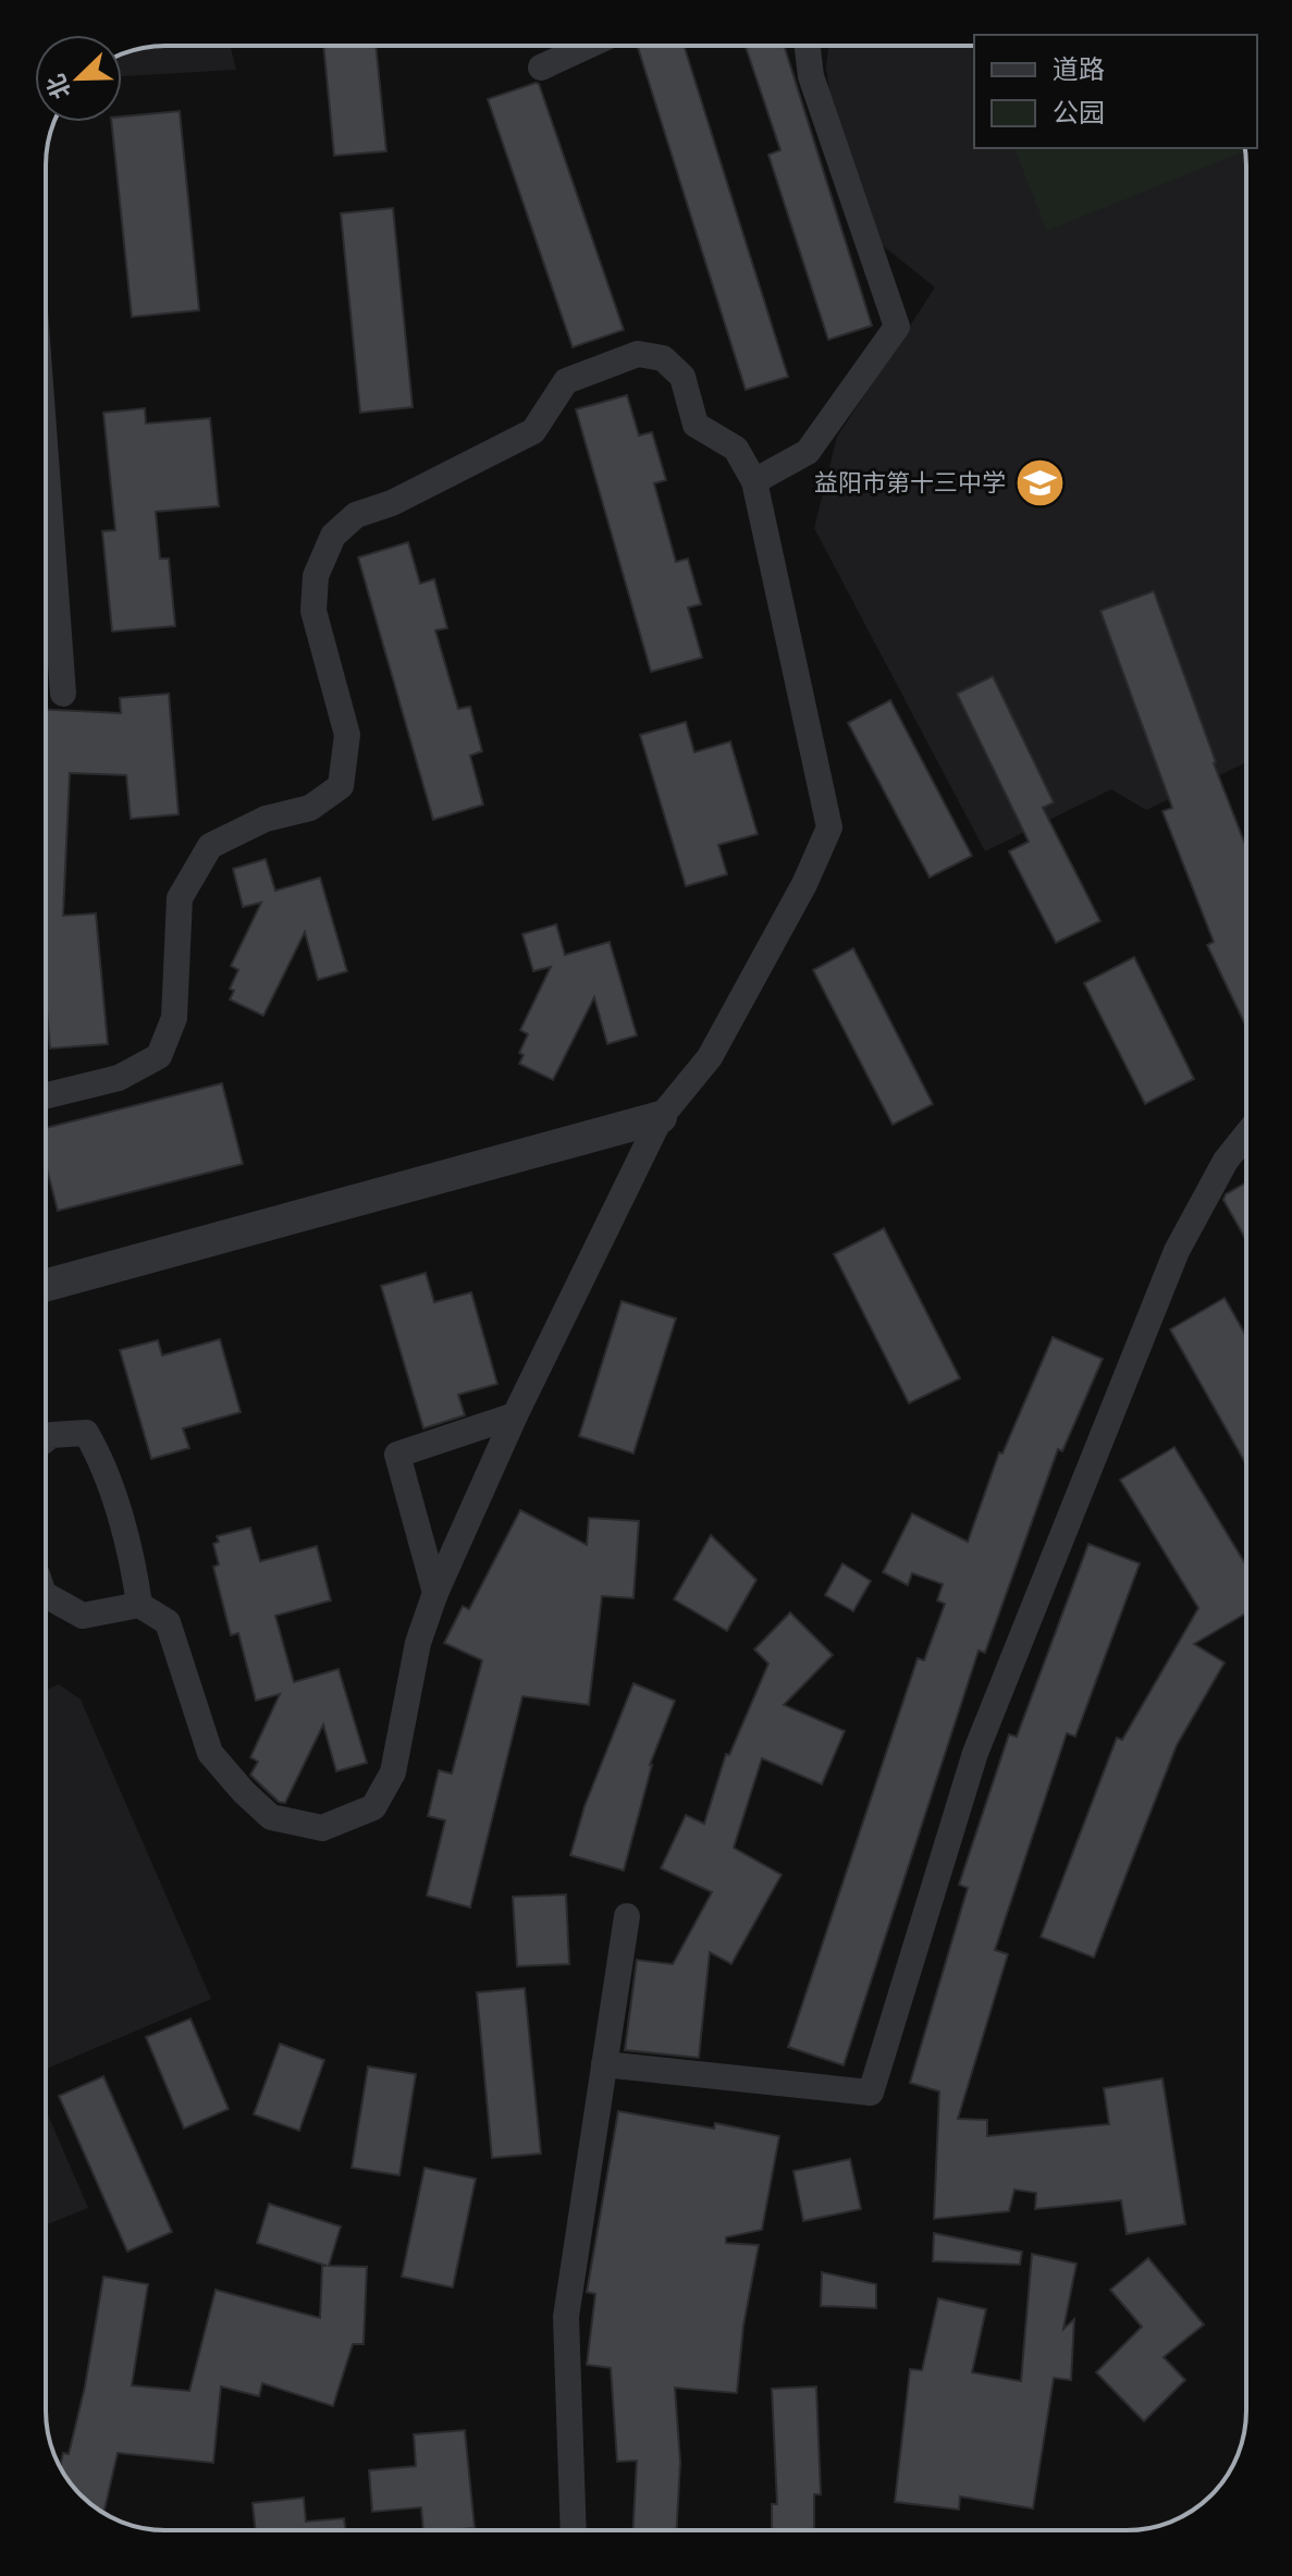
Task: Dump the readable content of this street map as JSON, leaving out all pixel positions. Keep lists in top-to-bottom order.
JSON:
{
  "places": {
    "school or university": ["益阳市第十三中学"]
  },
  "legend": ["道路", "公园"],
  "north": "bottom left"
}
